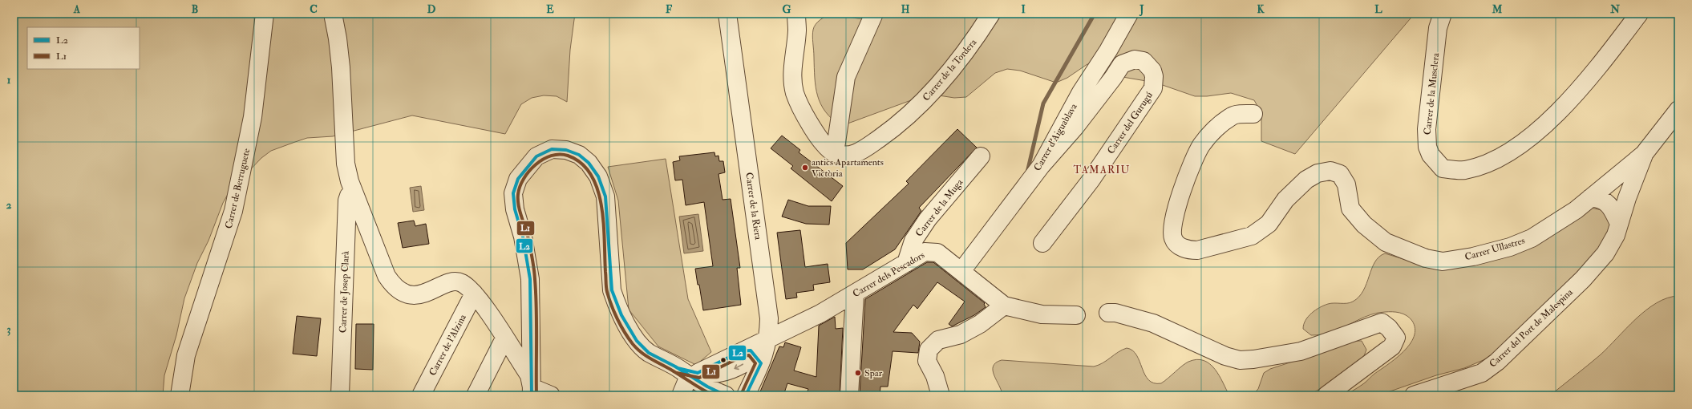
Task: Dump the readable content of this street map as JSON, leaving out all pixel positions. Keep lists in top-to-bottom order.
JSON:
{
  "streets": {
    "street": [
      "Carrer de la Tordera",
      "Carrer de la Musclera",
      "Carrer del Gurugú",
      "Carrer d'Aiguablava",
      "Carrer de Berruguete",
      "Carrer de la Riera",
      "Carrer de la Muga",
      "Carrer Ullastres",
      "Carrer dels Pescadors",
      "Carrer de Josep Clarà",
      "Carrer del Port de Malespina",
      "Carrer de l'Alzina"
    ]
  },
  "crossings": [
    ["Carrer del Gurugú", "Carrer d'Aiguablava"],
    ["Carrer d'Aiguablava", "Carrer dels Pescadors"],
    ["Carrer de la Riera", "Carrer dels Pescadors"],
    ["Carrer de la Muga", "Carrer dels Pescadors"],
    ["Carrer Ullastres", "Carrer del Port de Malespina"]
  ],
  "districts": ["TAMARIU"],
  "places": ["antics Apartaments Victòria", "Spar"],
  "lines": ["transit line L2", "transit line L1"],
  "legend": ["L2", "L1"],
  "grid": {
    "columns": [
      "A",
      "B",
      "C",
      "D",
      "E",
      "F",
      "G",
      "H",
      "I",
      "J",
      "K",
      "L",
      "M",
      "N"
    ],
    "rows": ["1", "2", "3"]
  }
}
